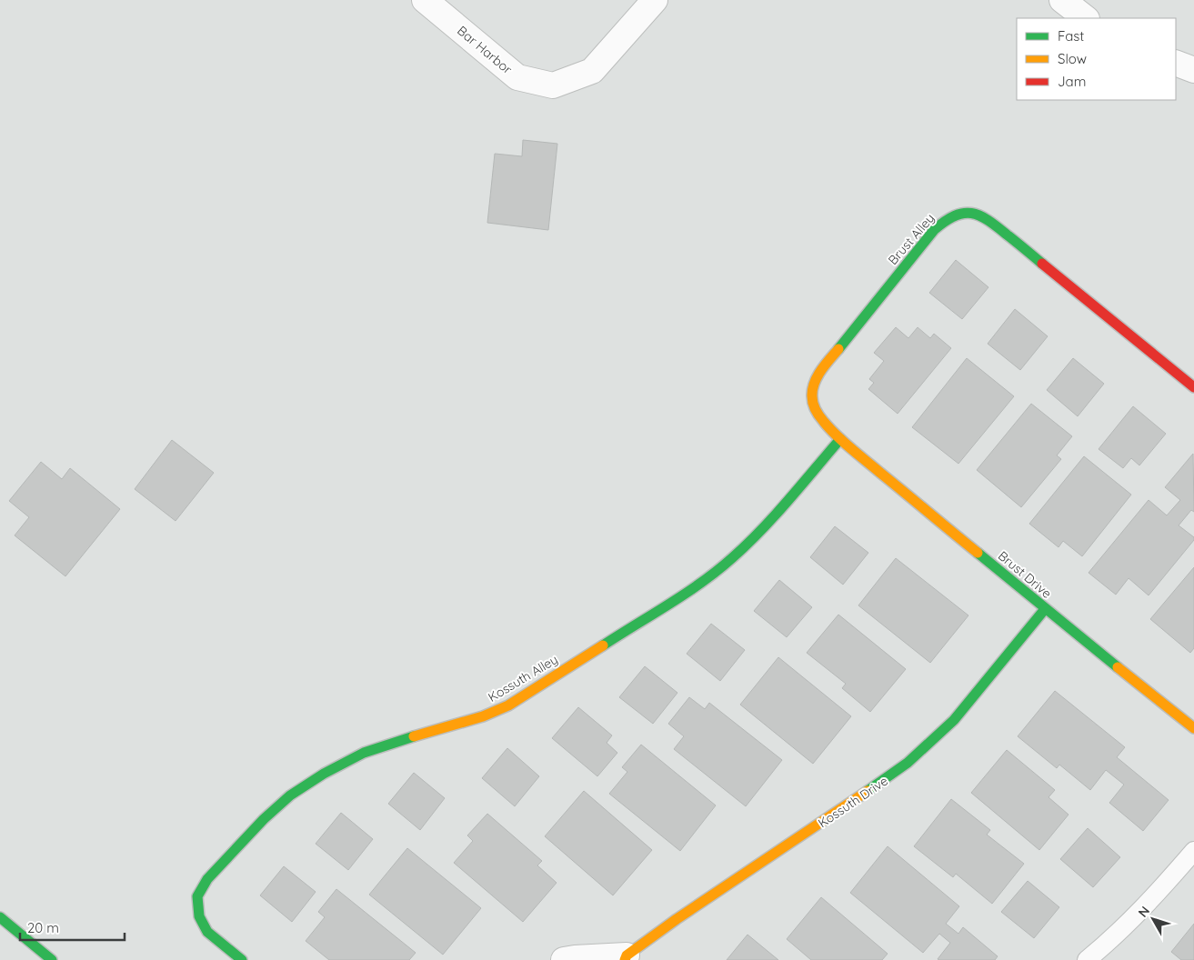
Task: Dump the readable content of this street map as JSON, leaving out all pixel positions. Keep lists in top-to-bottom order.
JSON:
{
  "streets": {
    "street": [
      "Bar Harbor",
      "Brust Alley",
      "Brust Drive",
      "Kossuth Alley",
      "Kossuth Drive"
    ]
  },
  "crossings": [
    ["Brust Alley", "Brust Drive"],
    ["Brust Alley", "Kossuth Alley"],
    ["Brust Drive", "Kossuth Alley"],
    ["Brust Drive", "Kossuth Drive"]
  ],
  "legend": ["Fast", "Slow", "Jam"],
  "scale_bar": "20 m",
  "north": "top left"
}
